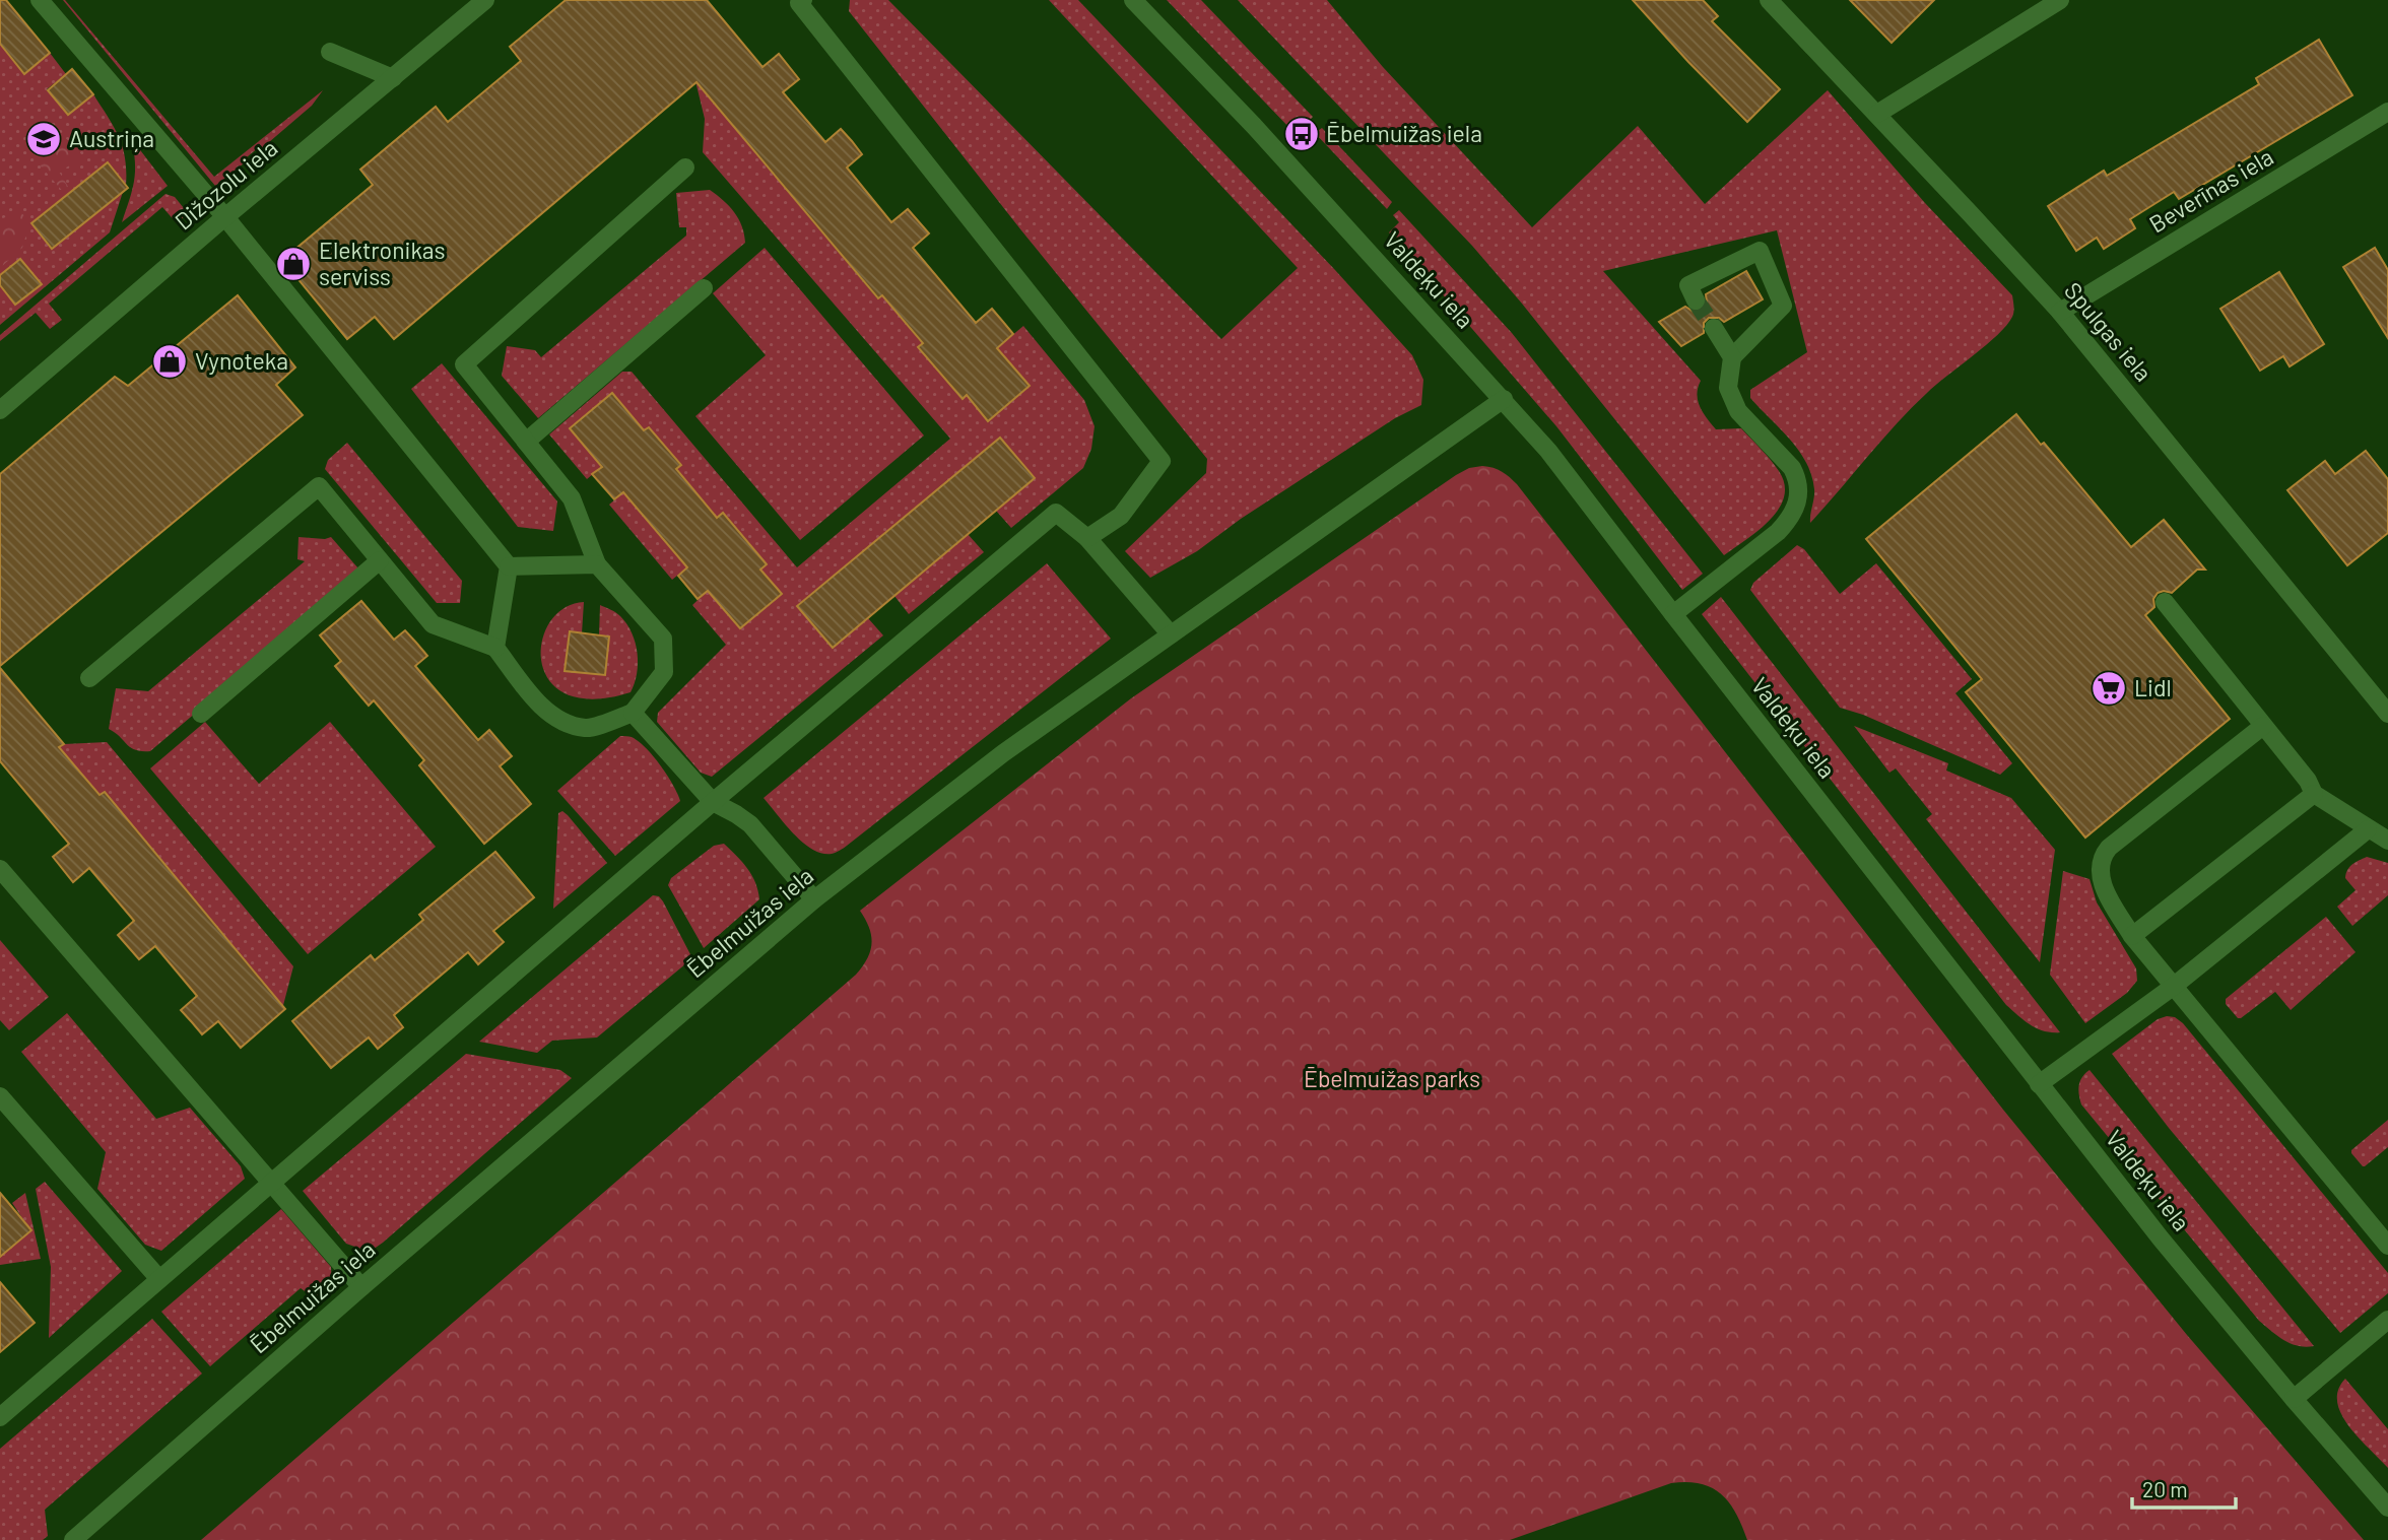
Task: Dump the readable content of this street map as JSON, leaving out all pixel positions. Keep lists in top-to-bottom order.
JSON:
{
  "streets": {
    "street": [
      "Dižozolu iela",
      "Beverīnas iela",
      "Valdeķu iela",
      "Spulgas iela",
      "Ēbelmuižas iela"
    ]
  },
  "crossings": [
    ["Beverīnas iela", "Spulgas iela"],
    ["Valdeķu iela", "Ēbelmuižas iela"]
  ],
  "parks": ["Ēbelmuižas parks"],
  "places": {
    "bus stop": ["Ēbelmuižas iela"],
    "school or university": ["Austriņa"],
    "shop": ["Elektronikas serviss", "Vynoteka"],
    "supermarket": ["Lidl"]
  },
  "scale_bar": "20 m"
}
